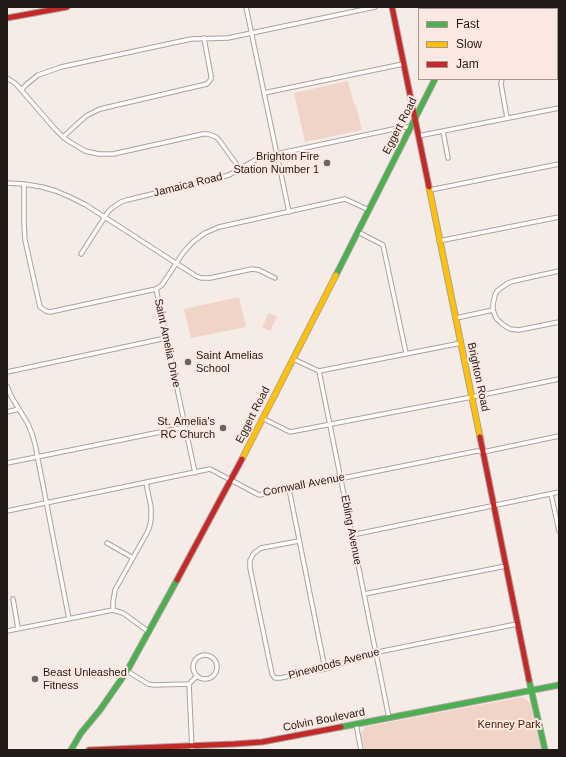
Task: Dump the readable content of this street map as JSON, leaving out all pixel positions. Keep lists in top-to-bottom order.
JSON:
{
  "streets": {
    "street": [
      "Eggert Road",
      "Jamaica Road",
      "Saint Amelia Drive",
      "Brighton Road",
      "Cornwall Avenue",
      "Ebling Avenue",
      "Pinewoods Avenue",
      "Colvin Boulevard"
    ]
  },
  "crossings": [
    ["Eggert Road", "Jamaica Road"],
    ["Eggert Road", "Saint Amelia Drive"],
    ["Eggert Road", "Brighton Road"],
    ["Eggert Road", "Cornwall Avenue"],
    ["Saint Amelia Drive", "Cornwall Avenue"],
    ["Brighton Road", "Cornwall Avenue"],
    ["Brighton Road", "Pinewoods Avenue"],
    ["Brighton Road", "Colvin Boulevard"],
    ["Cornwall Avenue", "Ebling Avenue"],
    ["Ebling Avenue", "Pinewoods Avenue"],
    ["Ebling Avenue", "Colvin Boulevard"]
  ],
  "parks": ["Kenney Park"],
  "places": [
    "Brighton Fire Station Number 1",
    "Saint Amelias School",
    "St. Amelia's RC Church",
    "Beast Unleashed Fitness"
  ],
  "legend": ["Fast", "Slow", "Jam"]
}
